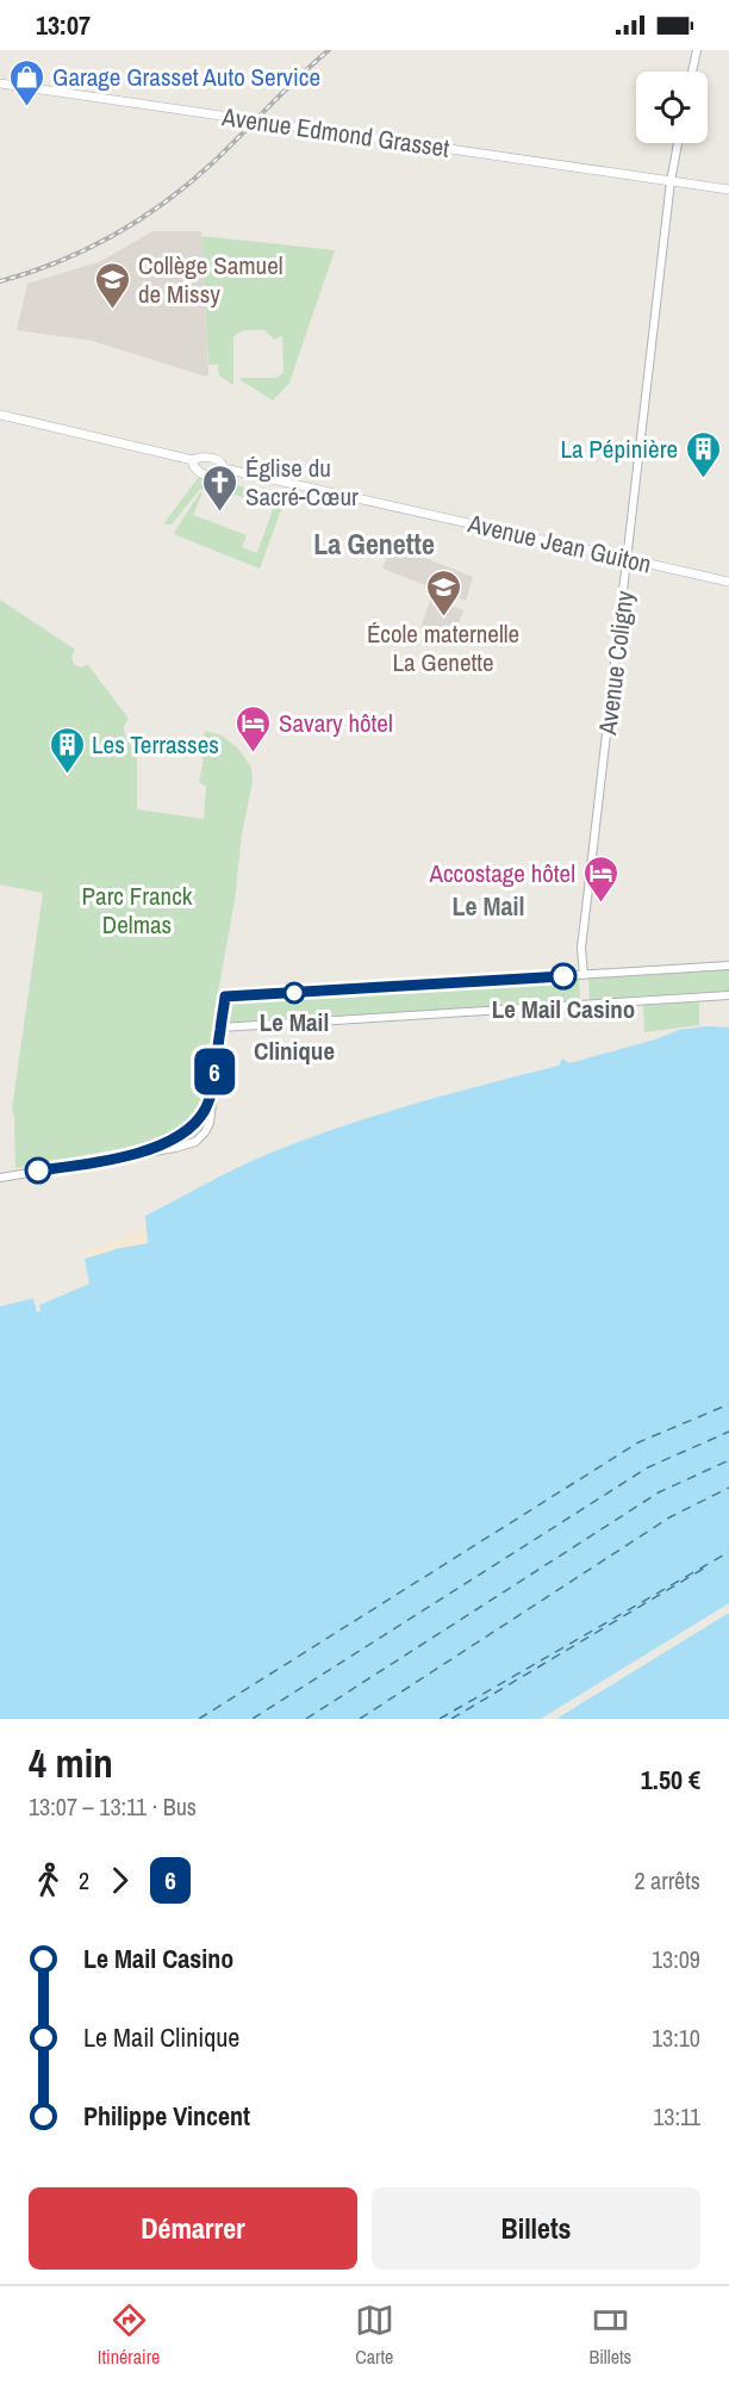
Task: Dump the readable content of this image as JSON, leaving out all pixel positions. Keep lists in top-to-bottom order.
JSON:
{
  "streets": {
    "main road": ["Avenue Edmond Grasset", "Avenue Jean Guiton"],
    "street": ["Avenue Coligny"]
  },
  "crossings": [
    ["Avenue Edmond Grasset", "Avenue Coligny"],
    ["Avenue Jean Guiton", "Avenue Coligny"]
  ],
  "districts": ["La Genette", "Le Mail"],
  "parks": ["Parc Franck Delmas"],
  "places": {
    "shop": ["Garage Grasset Auto Service"],
    "school or university": ["Collège Samuel de Missy", "École maternelle La Genette"],
    "building": ["La Pépinière", "Les Terrasses"],
    "church": ["Église du Sacré-Cœur"],
    "hotel": ["Savary hôtel", "Accostage hôtel"],
    "other": ["Le Mail Casino", "Le Mail Clinique"]
  },
  "lines": ["bus line 6"],
  "page": {
    "status": "13:07",
    "on_map": "6",
    "heading": ["4 min", "13:07 – 13:11 · Bus", "1.50 €"],
    "legs": ["2", "6", "2 arrêts"],
    "list": [
      {
        "name": "Le Mail Casino",
        "value": "13:09"
      },
      {
        "name": "Le Mail Clinique",
        "value": "13:10"
      },
      {
        "name": "Philippe Vincent",
        "value": "13:11"
      }
    ],
    "buttons": ["Démarrer", "Billets"],
    "tabs": ["Itinéraire", "Carte", "Billets"]
  }
}
